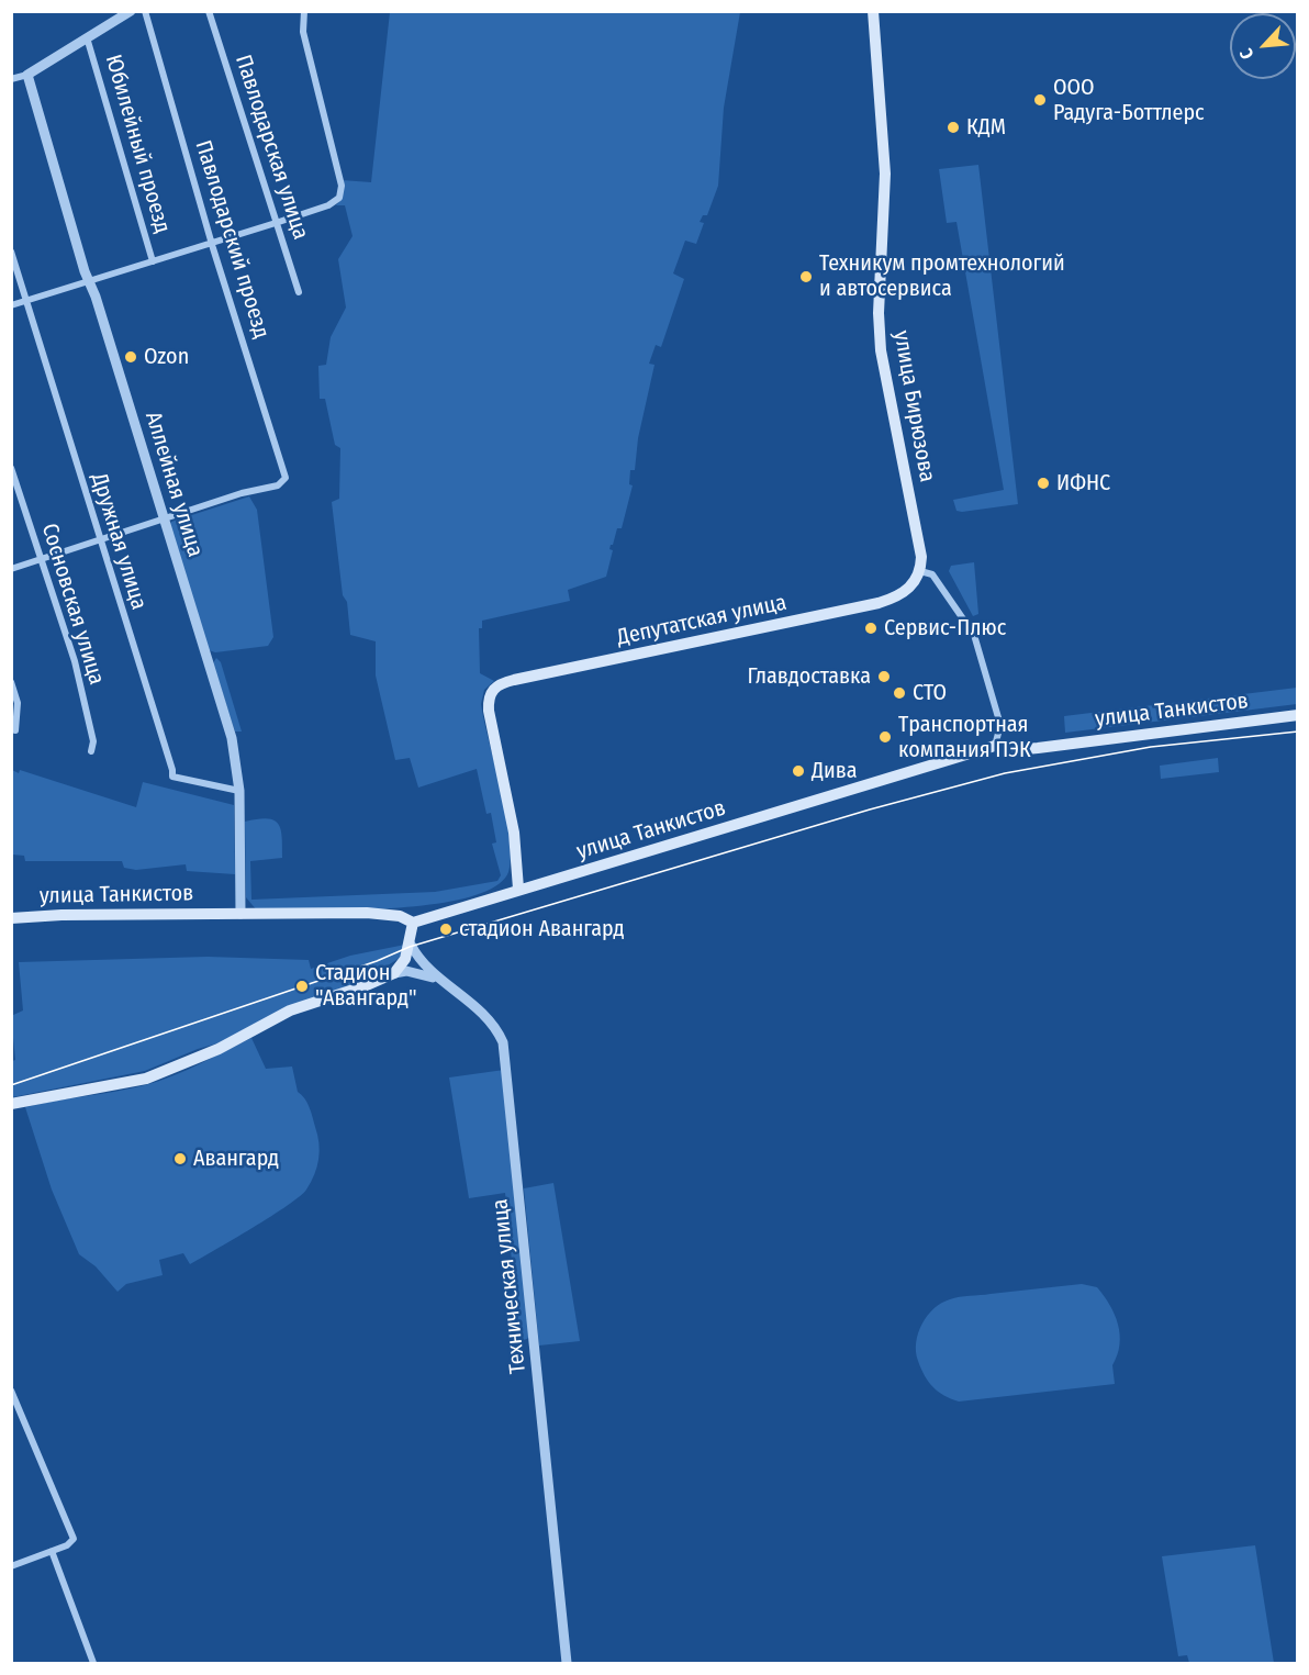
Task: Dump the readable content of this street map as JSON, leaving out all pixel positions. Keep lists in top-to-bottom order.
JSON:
{
  "streets": {
    "main road": ["улица Бирюзова", "Депутатская улица", "улица Танкистов"],
    "street": [
      "Юбилейный проезд",
      "Павлодарская улица",
      "Павлодарский проезд",
      "Аллейная улица",
      "Дружная улица",
      "Сосновская улица",
      "Техническая улица"
    ]
  },
  "crossings": [
    ["Павлодарский проезд", "Аллейная улица"],
    ["улица Бирюзова", "Депутатская улица"],
    ["Аллейная улица", "Дружная улица"],
    ["Аллейная улица", "улица Танкистов"],
    ["Депутатская улица", "улица Танкистов"]
  ],
  "places": [
    "ООО Радуга-Боттлерс",
    "КДМ",
    "Техникум промтехнологий и автосервиса",
    "Ozon",
    "ИФНС",
    "Сервис-Плюс",
    "Главдоставка",
    "СТО",
    "Транспортная компания ПЭК",
    "Дива",
    "стадион Авангард",
    "Стадион \"Авангард\"",
    "Авангард"
  ],
  "north": "bottom left"
}
